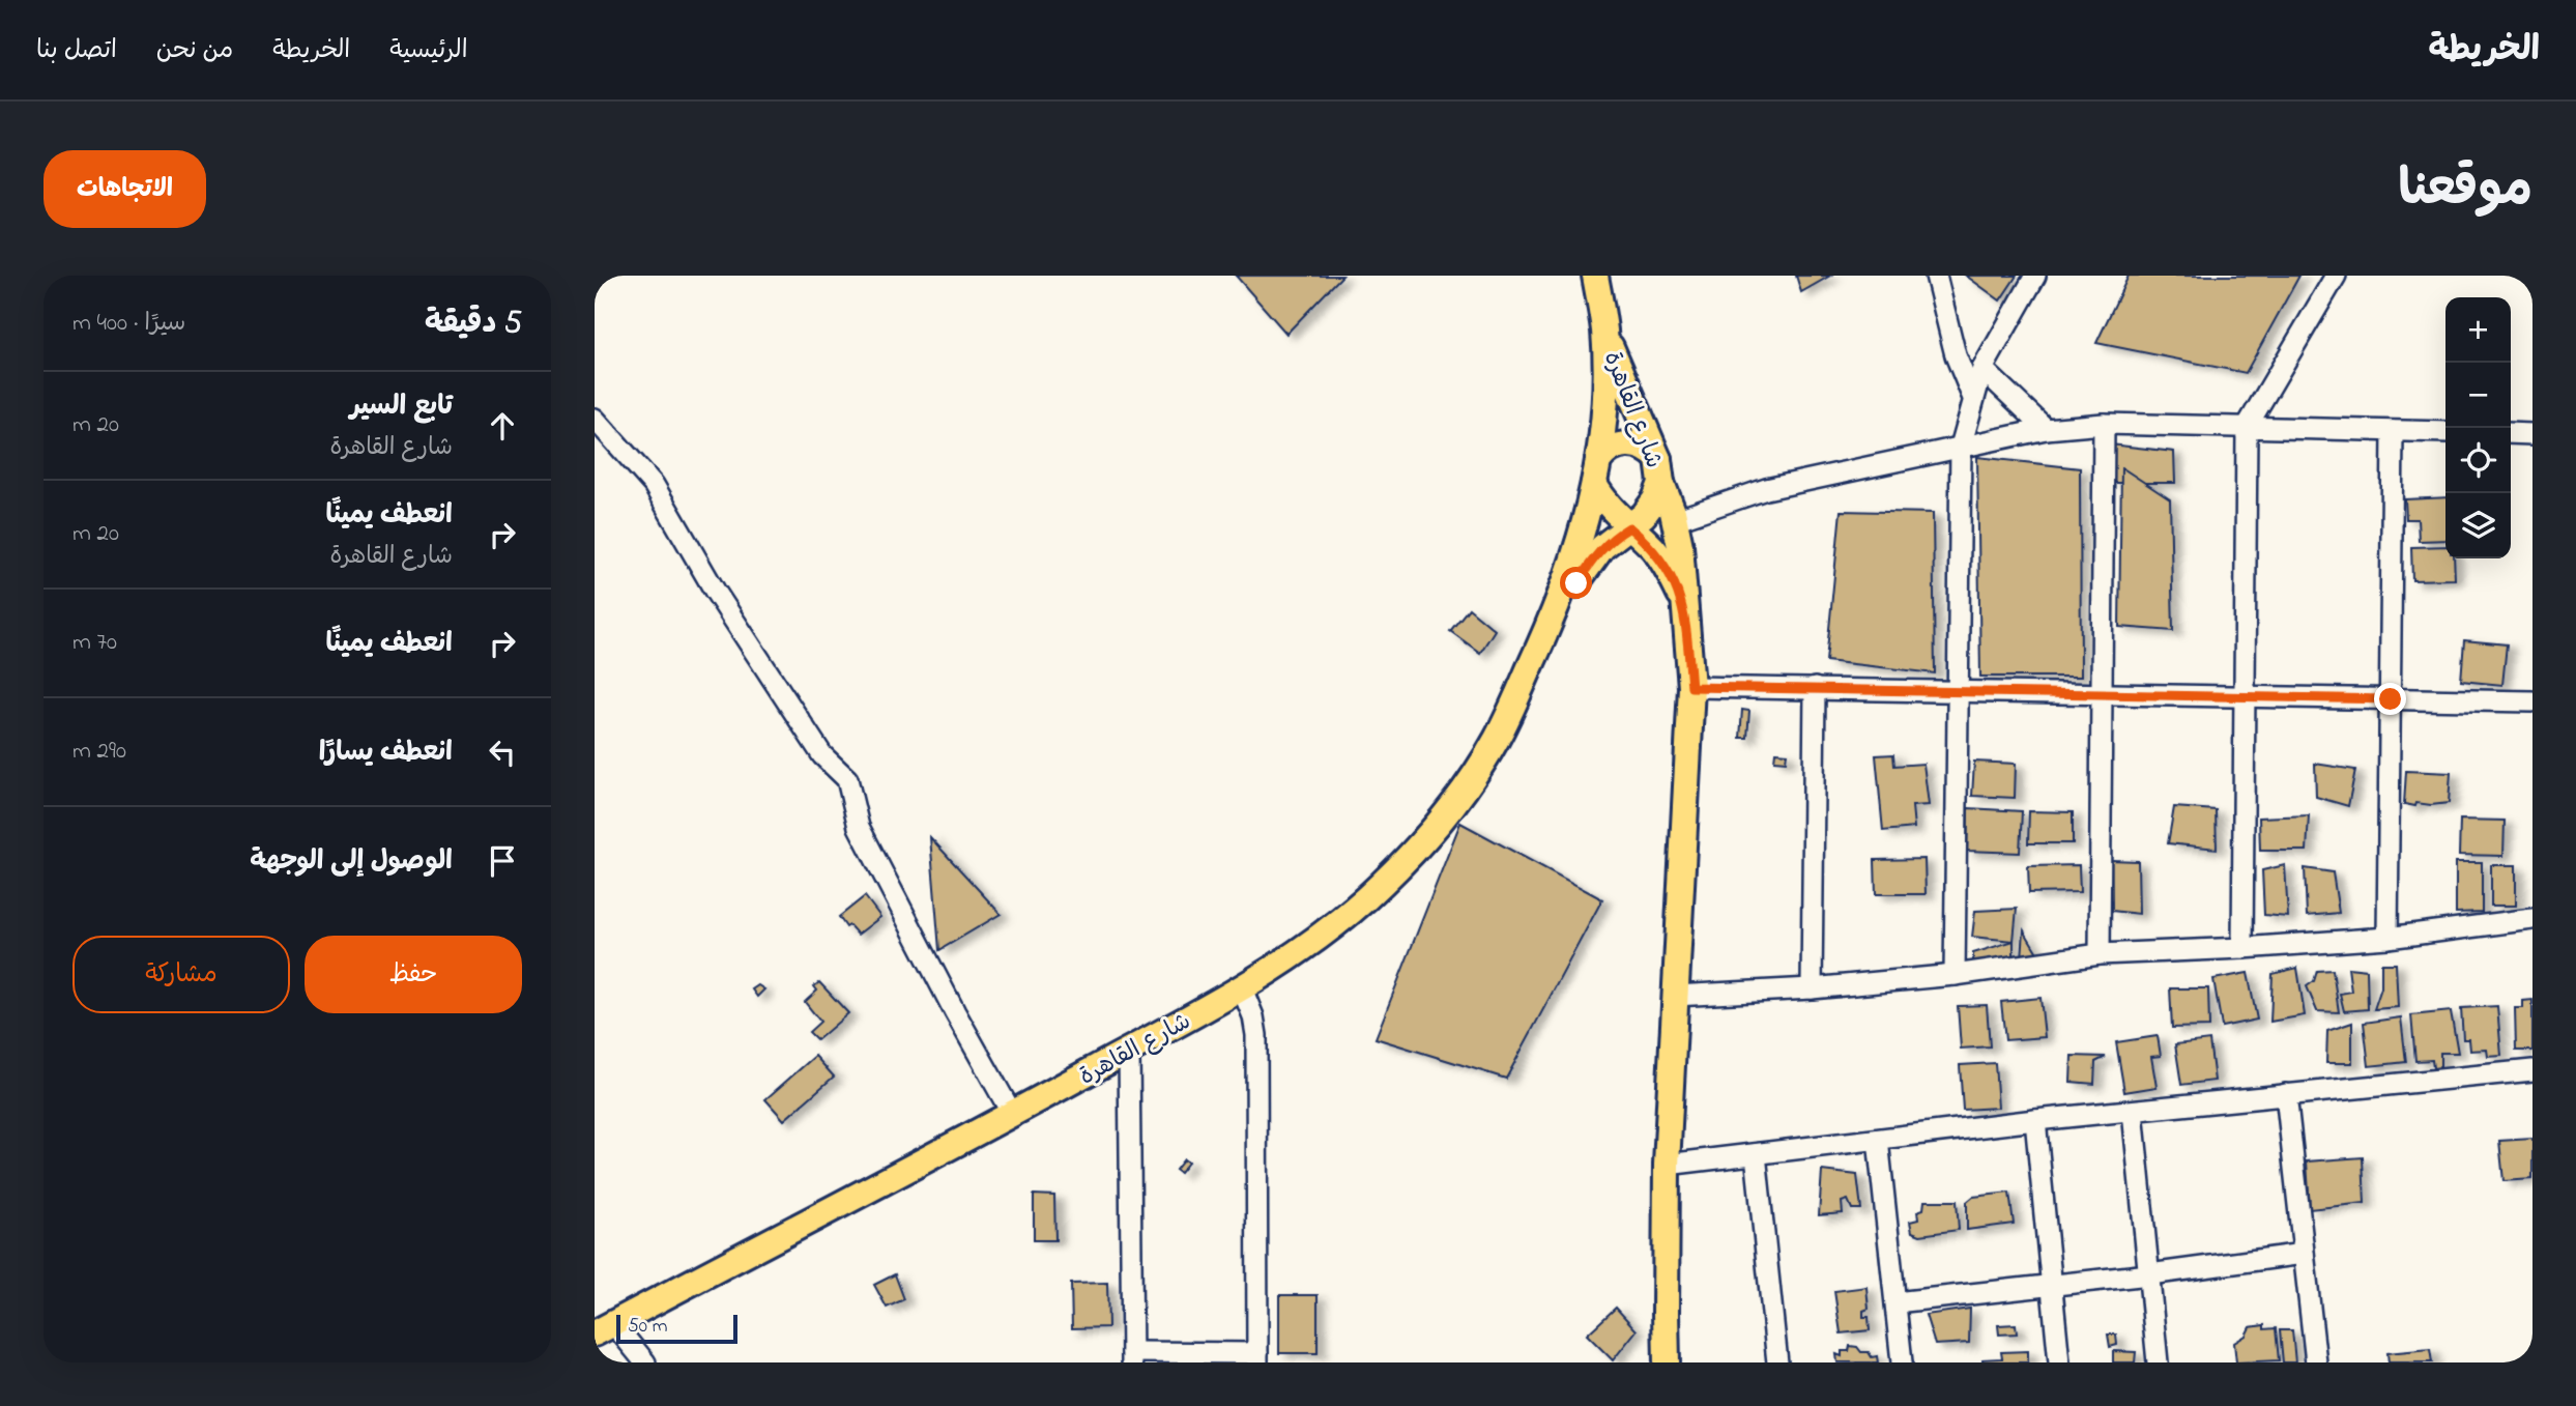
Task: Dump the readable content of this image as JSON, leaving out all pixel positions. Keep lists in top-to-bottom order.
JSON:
{
  "streets": {
    "main road": ["شارع القاهرة"]
  },
  "scale_bar": "50 m",
  "page": {
    "header": "الخريطة",
    "nav": [
      "الرئيسية",
      "الخريطة",
      "من نحن",
      "اتصل بنا"
    ],
    "title": "موقعنا",
    "buttons": [
      "الاتجاهات",
      ["حفظ", "مشاركة"]
    ],
    "heading": ["5 دقيقة", "سيرًا · 400 m"],
    "map_buttons": ["+", "−"],
    "list": [
      ["تابع السير", "شارع القاهرة", "20 m"],
      ["انعطف يمينًا", "شارع القاهرة", "20 m"],
      ["انعطف يمينًا", "70 m"],
      ["انعطف يسارًا", "290 m"],
      "الوصول إلى الوجهة"
    ],
    "scale": "50 m"
  }
}
